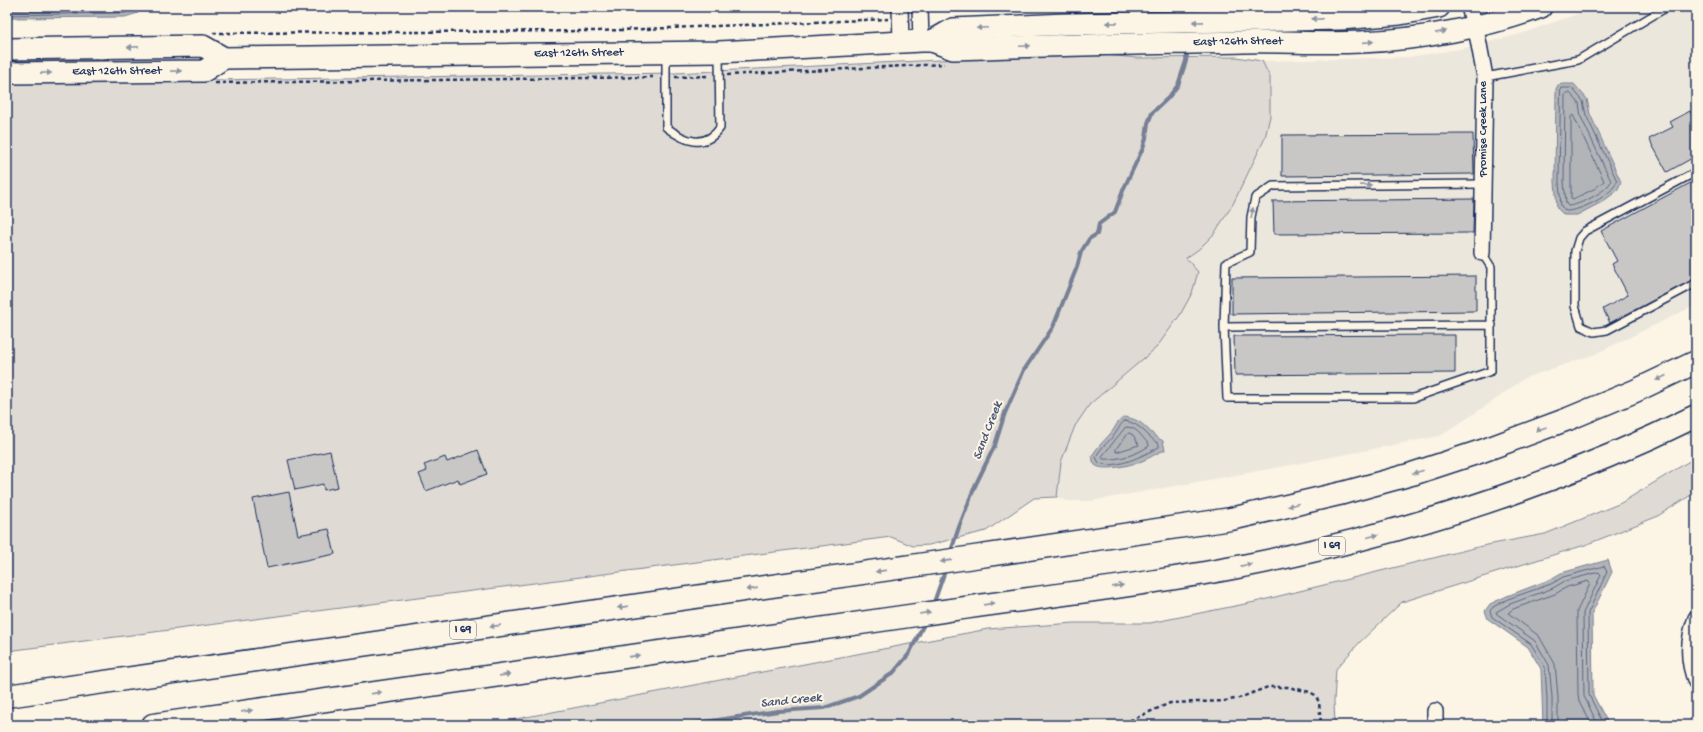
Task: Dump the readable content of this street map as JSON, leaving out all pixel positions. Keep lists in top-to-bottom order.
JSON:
{
  "streets": {
    "highway": ["I 69"],
    "main road": ["East 126th Street"],
    "street": ["Promise Creek Lane"]
  },
  "crossings": [
    ["East 126th Street", "Promise Creek Lane"]
  ],
  "water": ["Sand Creek"]
}
